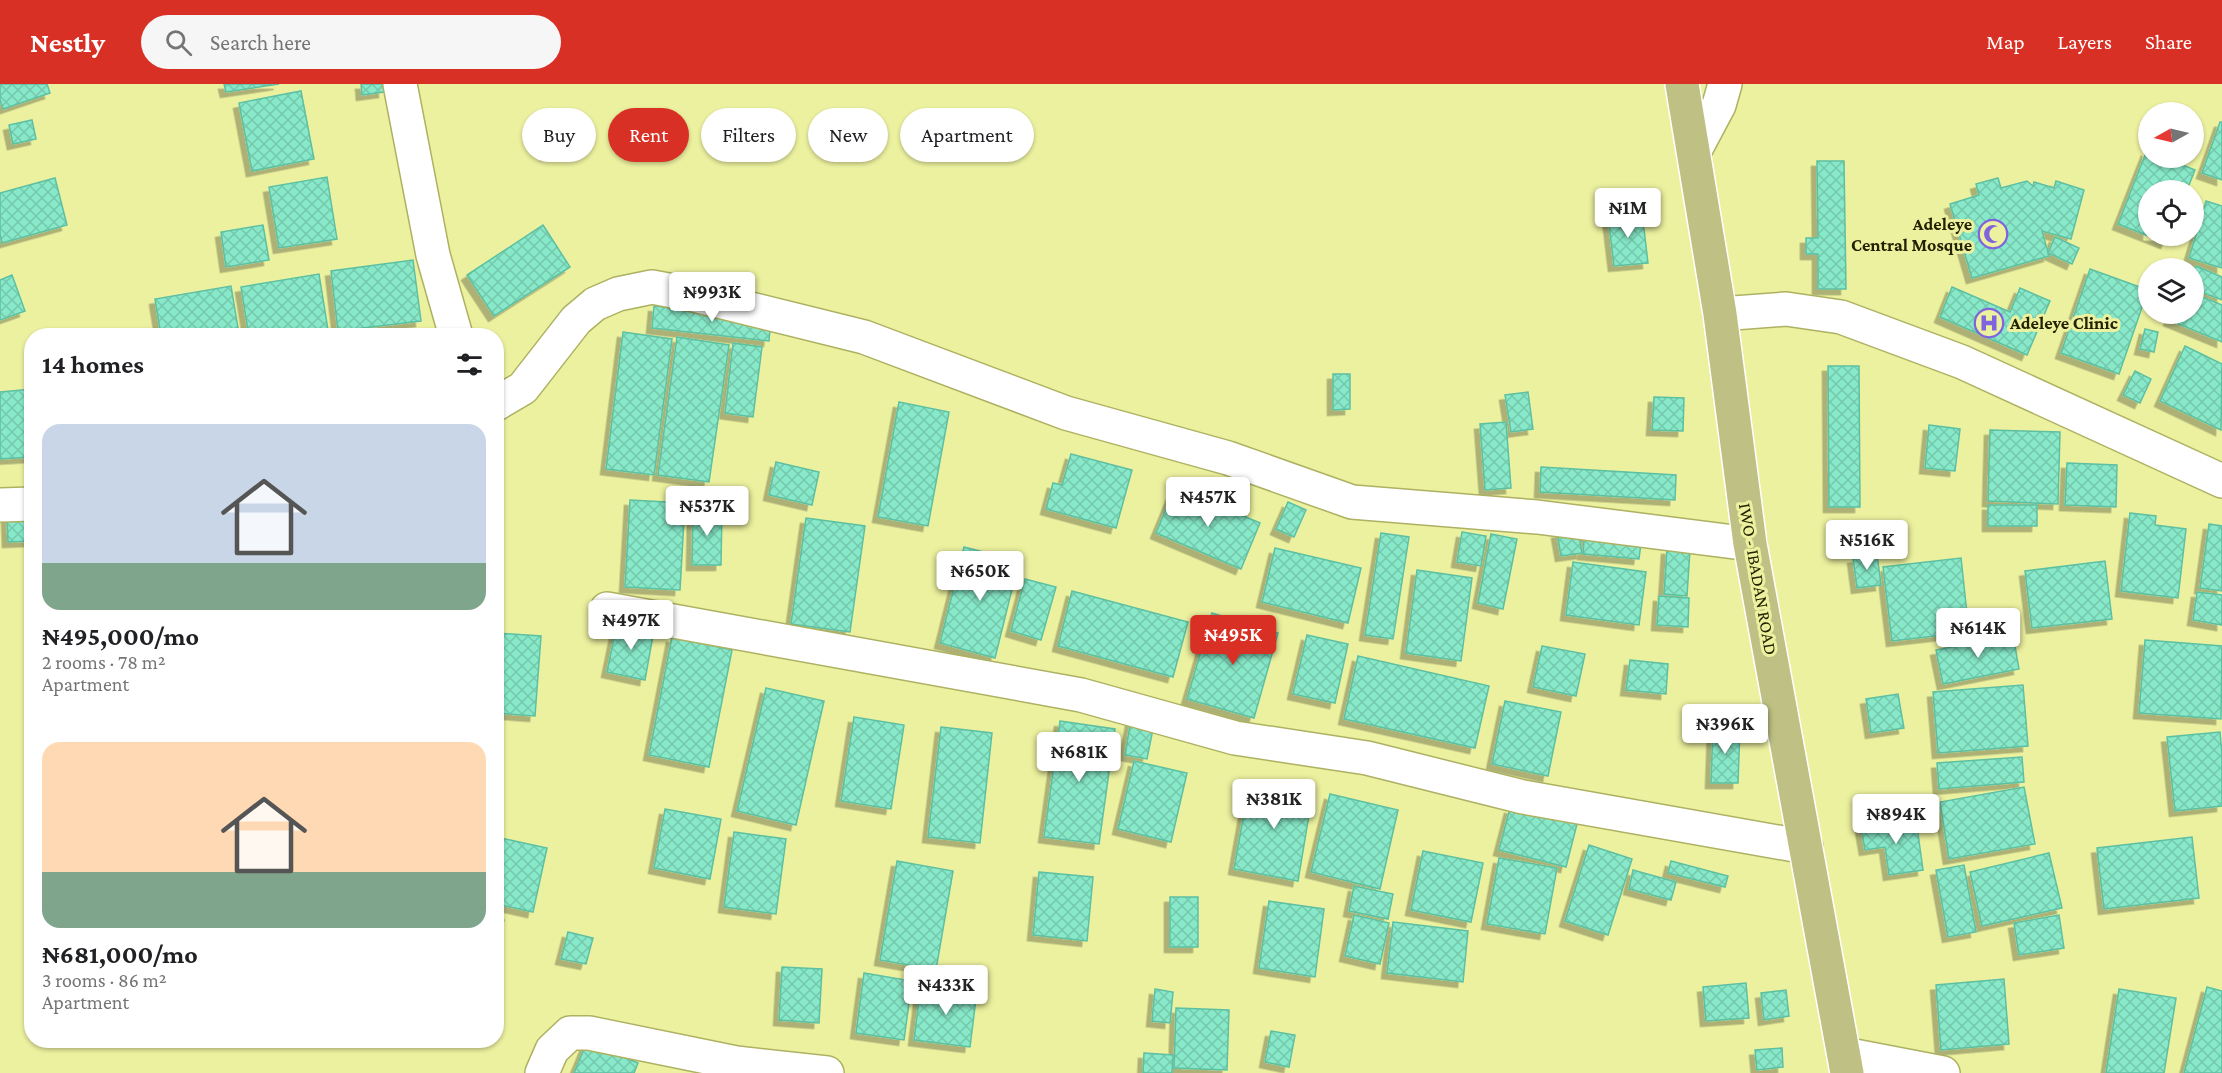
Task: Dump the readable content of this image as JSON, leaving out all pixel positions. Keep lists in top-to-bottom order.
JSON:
{
  "streets": {
    "main road": ["IWO - IBADAN ROAD"]
  },
  "places": {
    "mosque": ["Adeleye Central Mosque"],
    "hospital": ["Adeleye Clinic"]
  },
  "north": "left",
  "page": {
    "header": "Nestly",
    "search": "Search here",
    "nav": ["Map", "Layers", "Share"],
    "chip": [
      "Buy",
      "Rent",
      "Filters",
      "New",
      "Apartment"
    ],
    "price": [
      "₦1M",
      "₦993K",
      "₦457K",
      "₦537K",
      "₦516K",
      "₦650K",
      "₦497K",
      "₦614K",
      "₦495K",
      "₦396K",
      "₦681K",
      "₦381K",
      "₦894K",
      "₦433K"
    ],
    "heading": "14 homes",
    "list": [
      {
        "name": "₦495,000/mo",
        "note": "2 rooms · 78 m² · Apartment"
      },
      {
        "name": "₦681,000/mo",
        "note": "3 rooms · 86 m² · Apartment"
      }
    ]
  }
}
